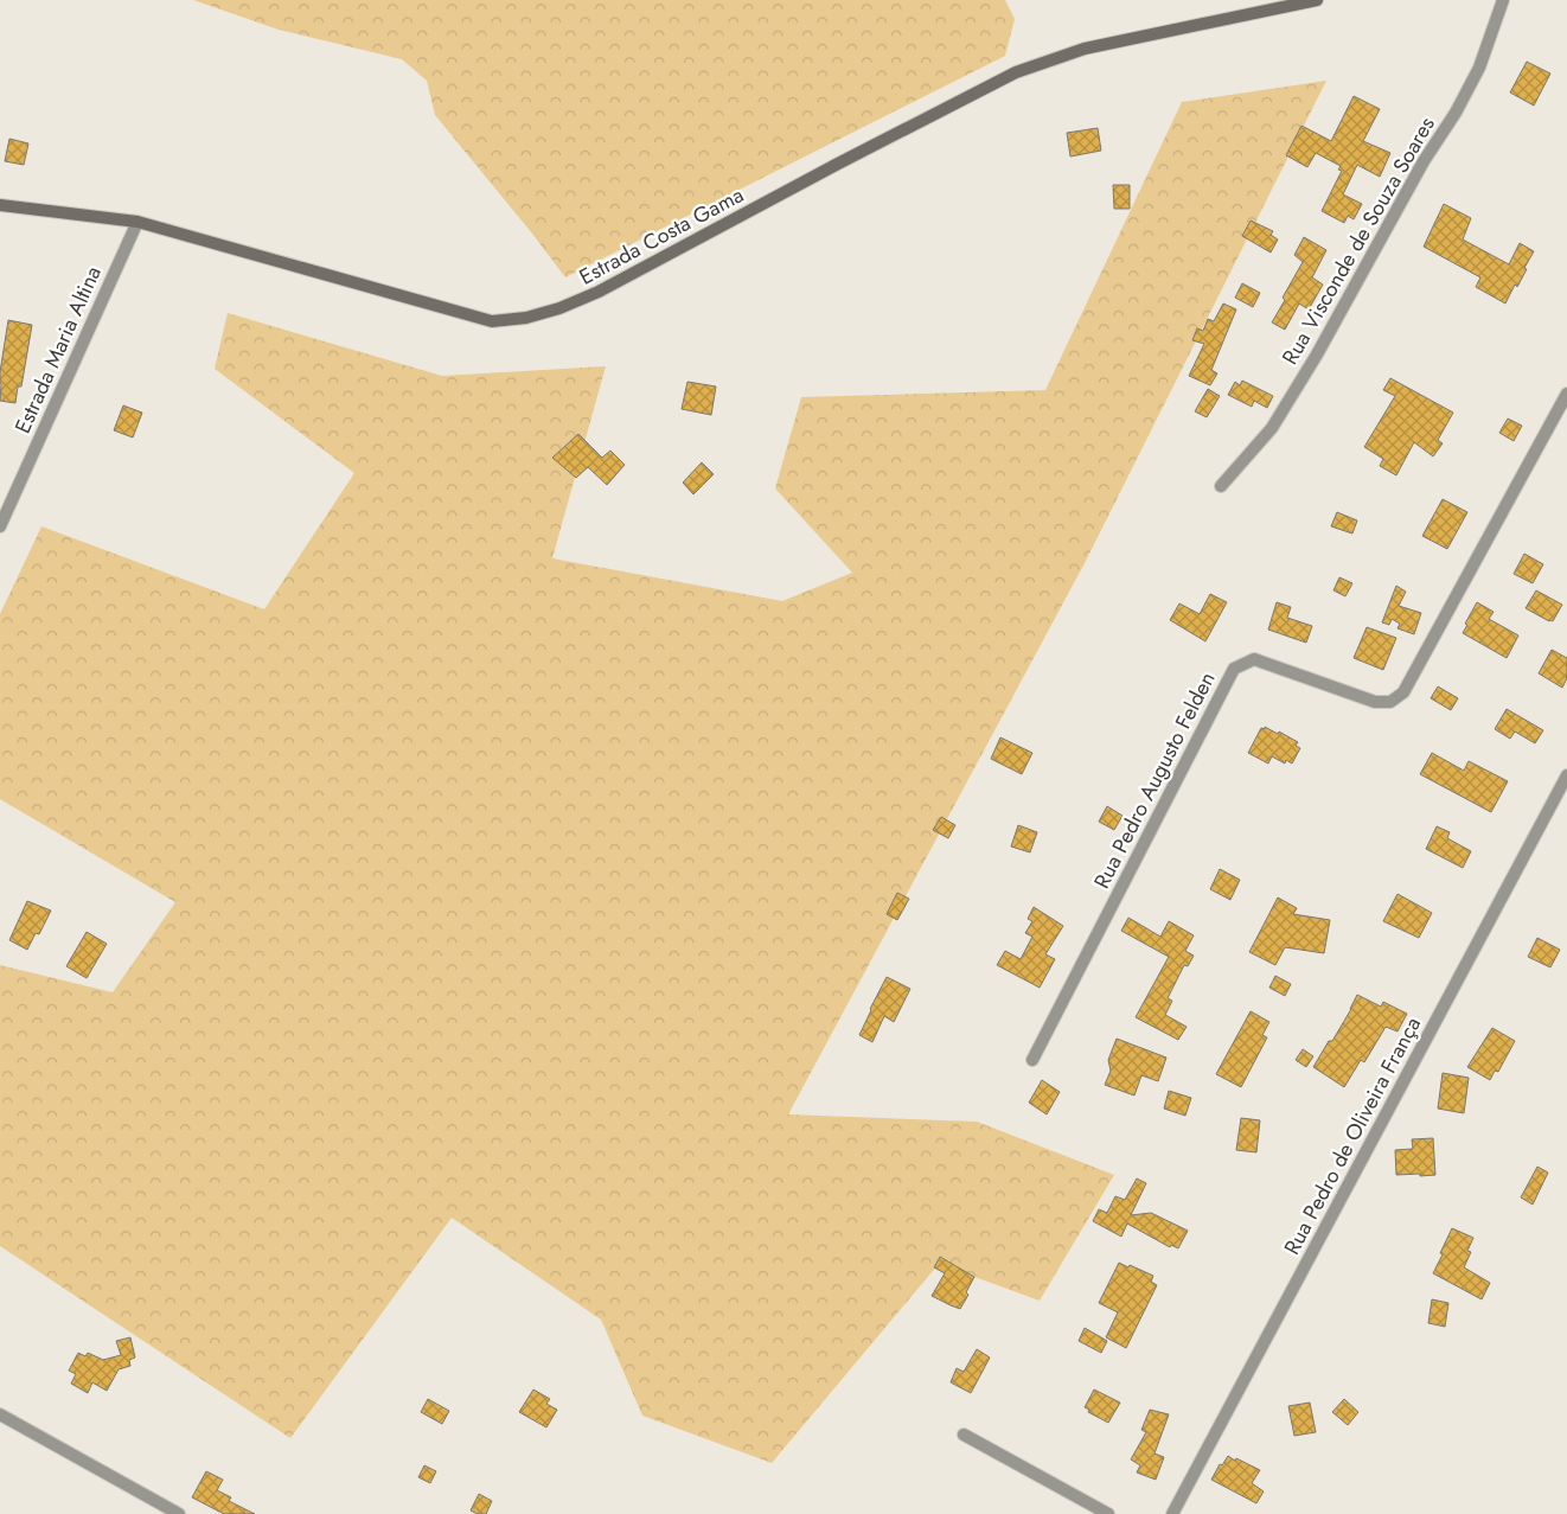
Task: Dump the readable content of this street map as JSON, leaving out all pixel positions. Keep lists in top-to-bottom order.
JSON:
{
  "streets": {
    "main road": ["Estrada Costa Gama"],
    "street": [
      "Rua Visconde de Souza Soares",
      "Estrada Maria Altina",
      "Rua Pedro Augusto Felden",
      "Rua Pedro de Oliveira França"
    ]
  },
  "crossings": [
    ["Estrada Costa Gama", "Estrada Maria Altina"]
  ]
}
